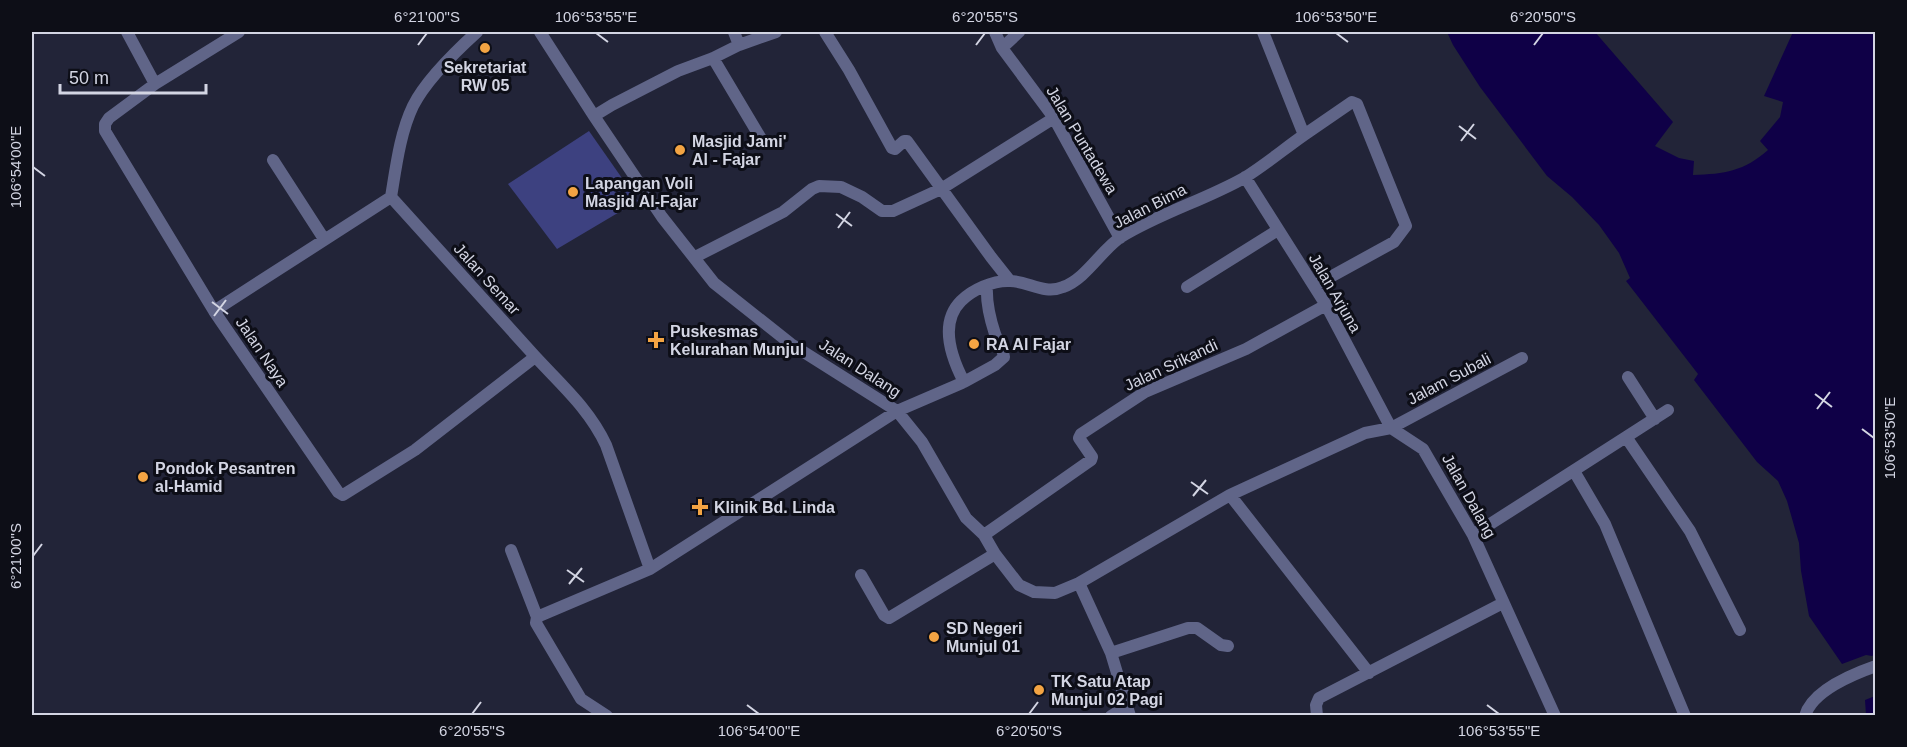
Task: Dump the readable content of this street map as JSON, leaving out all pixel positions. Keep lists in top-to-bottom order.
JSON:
{
  "streets": {
    "street": [
      "Jalan Puntadewa",
      "Jalan Bima",
      "Jalan Semar",
      "Jalan Arjuna",
      "Jalan Naya",
      "Jalan Srikandi",
      "Jalan Dalang",
      "Jalam Subali"
    ]
  },
  "crossings": [
    ["Jalan Puntadewa", "Jalan Bima"],
    ["Jalan Bima", "Jalan Arjuna"],
    ["Jalan Semar", "Jalan Naya"],
    ["Jalan Arjuna", "Jalan Srikandi"],
    ["Jalan Arjuna", "Jalan Dalang"],
    ["Jalan Arjuna", "Jalam Subali"],
    ["Jalan Srikandi", "Jalan Dalang"],
    ["Jalan Dalang", "Jalam Subali"]
  ],
  "places": {
    "other": [
      "Sekretariat RW 05",
      "Masjid Jami' Al - Fajar",
      "Lapangan Voli Masjid Al-Fajar",
      "RA Al Fajar",
      "Pondok Pesantren al-Hamid",
      "SD Negeri Munjul 01",
      "TK Satu Atap Munjul 02 Pagi"
    ],
    "health": ["Puskesmas Kelurahan Munjul", "Klinik Bd. Linda"]
  },
  "scale_bar": "50 m",
  "coordinates": [
    "6°21'00\"S",
    "106°53'55\"E",
    "6°20'55\"S",
    "106°53'50\"E",
    "6°20'50\"S",
    "106°54'00\"E"
  ]
}
